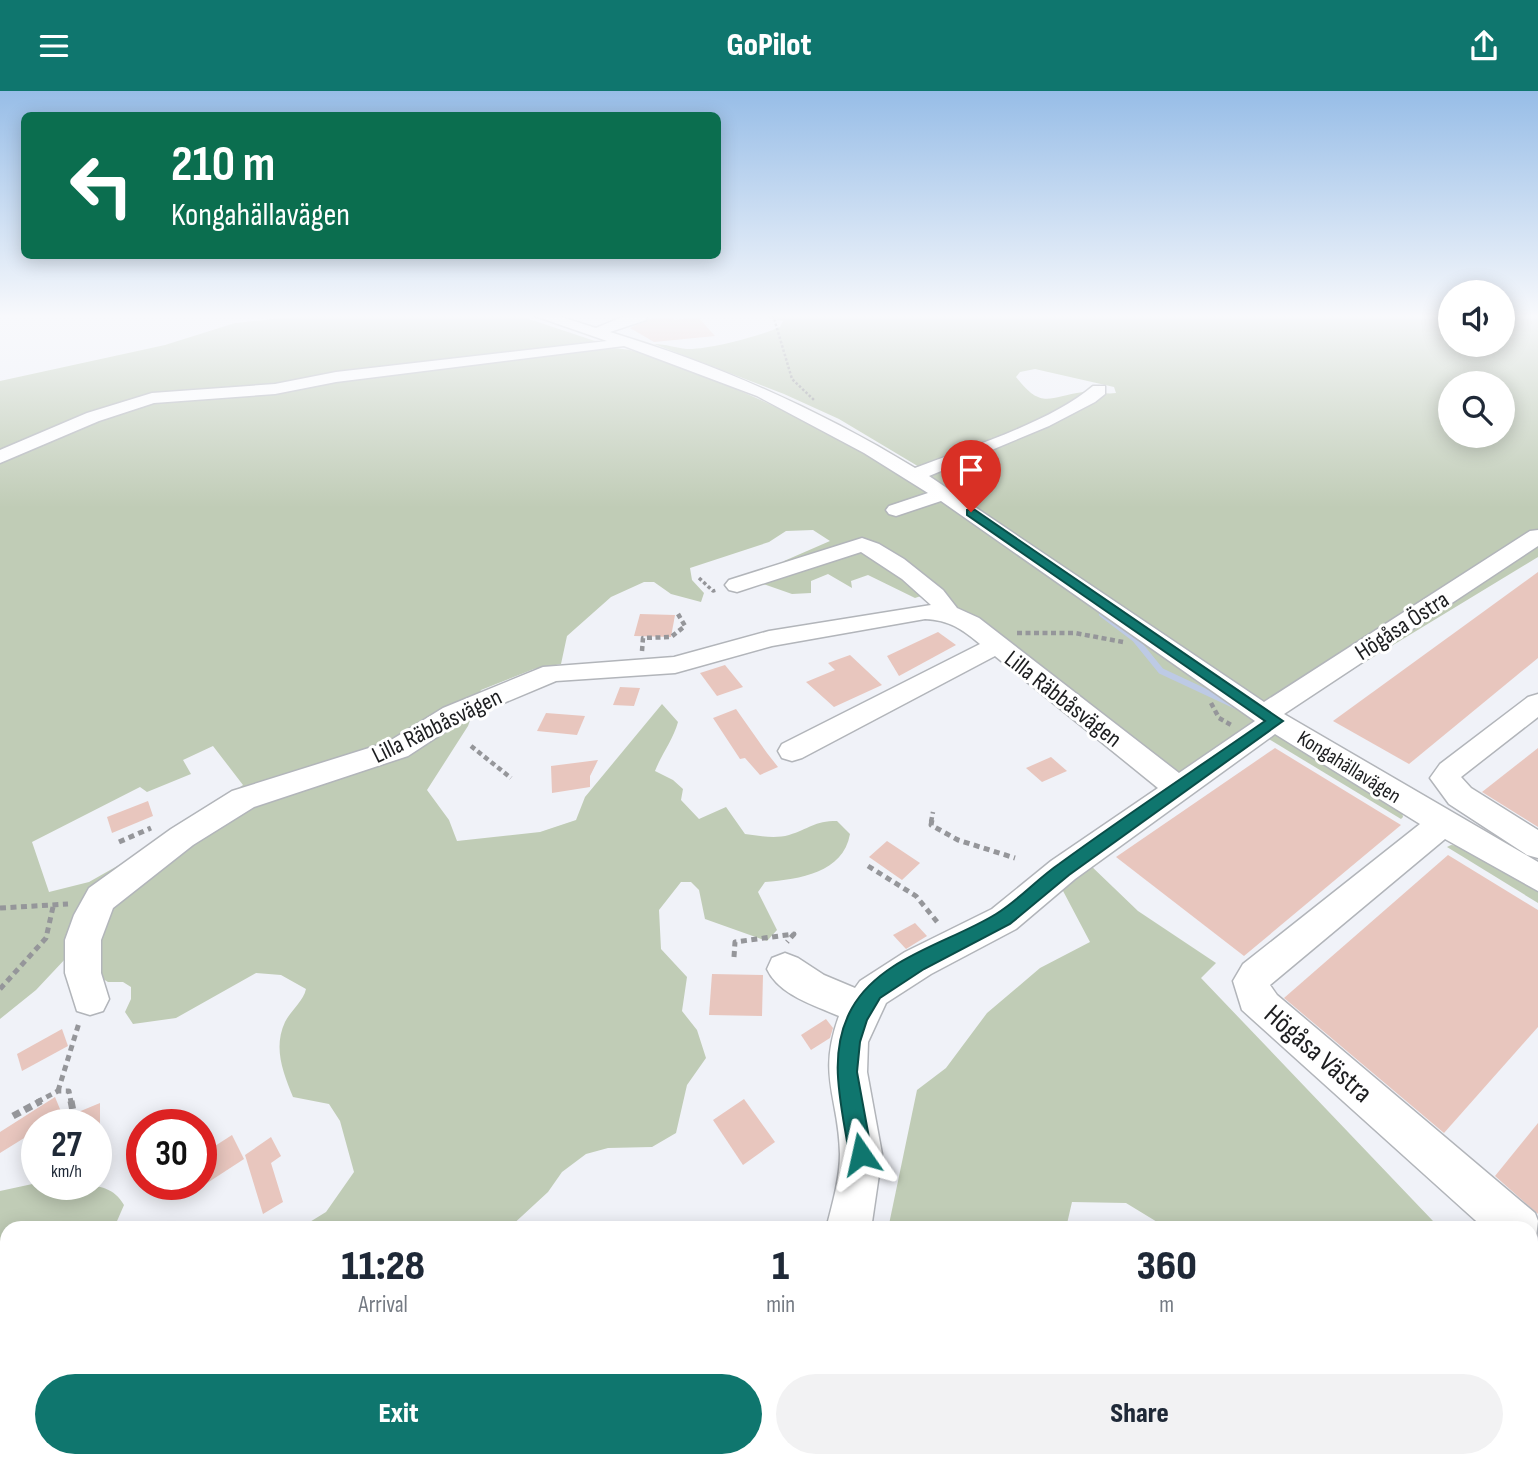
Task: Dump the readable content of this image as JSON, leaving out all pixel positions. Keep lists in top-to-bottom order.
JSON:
{
  "streets": {
    "street": [
      "Högåsa Östra",
      "Lilla Räbbåsvägen",
      "Kongahällavägen",
      "Högåsa Västra"
    ]
  },
  "crossings": [
    ["Högåsa Östra", "Lilla Räbbåsvägen"],
    ["Högåsa Östra", "Kongahällavägen"],
    ["Kongahällavägen", "Högåsa Västra"]
  ],
  "page": {
    "header": "GoPilot",
    "turn": ["210 m", "Kongahällavägen"],
    "speed": "27 km/h",
    "limit": "30",
    "eta": [
      "11:28",
      "Arrival",
      "1",
      "min",
      "360",
      "m"
    ],
    "buttons": ["Exit", "Share"]
  }
}
